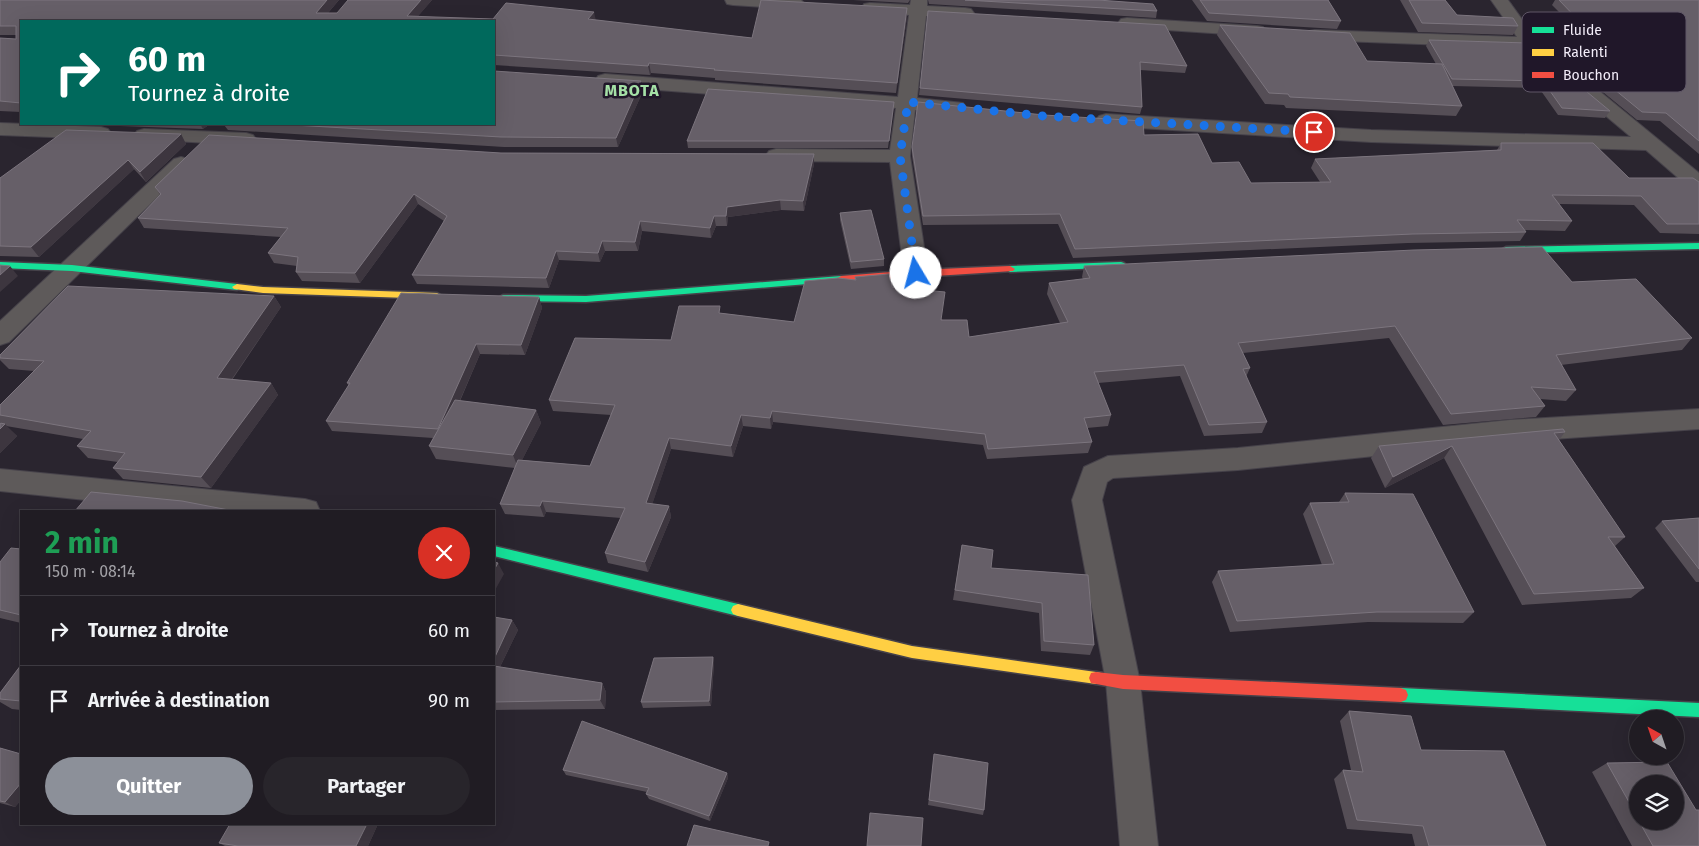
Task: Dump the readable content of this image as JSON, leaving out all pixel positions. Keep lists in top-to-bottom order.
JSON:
{
  "districts": ["MBOTA"],
  "legend": ["Fluide", "Ralenti", "Bouchon"],
  "north": "top left",
  "page": {
    "turn": ["60 m", "Tournez à droite"],
    "heading": ["2 min", "150 m · 08:14"],
    "list": [
      {
        "name": "Tournez à droite",
        "value": "60 m"
      },
      {
        "name": "Arrivée à destination",
        "value": "90 m"
      }
    ],
    "buttons": ["Quitter", "Partager"]
  }
}
